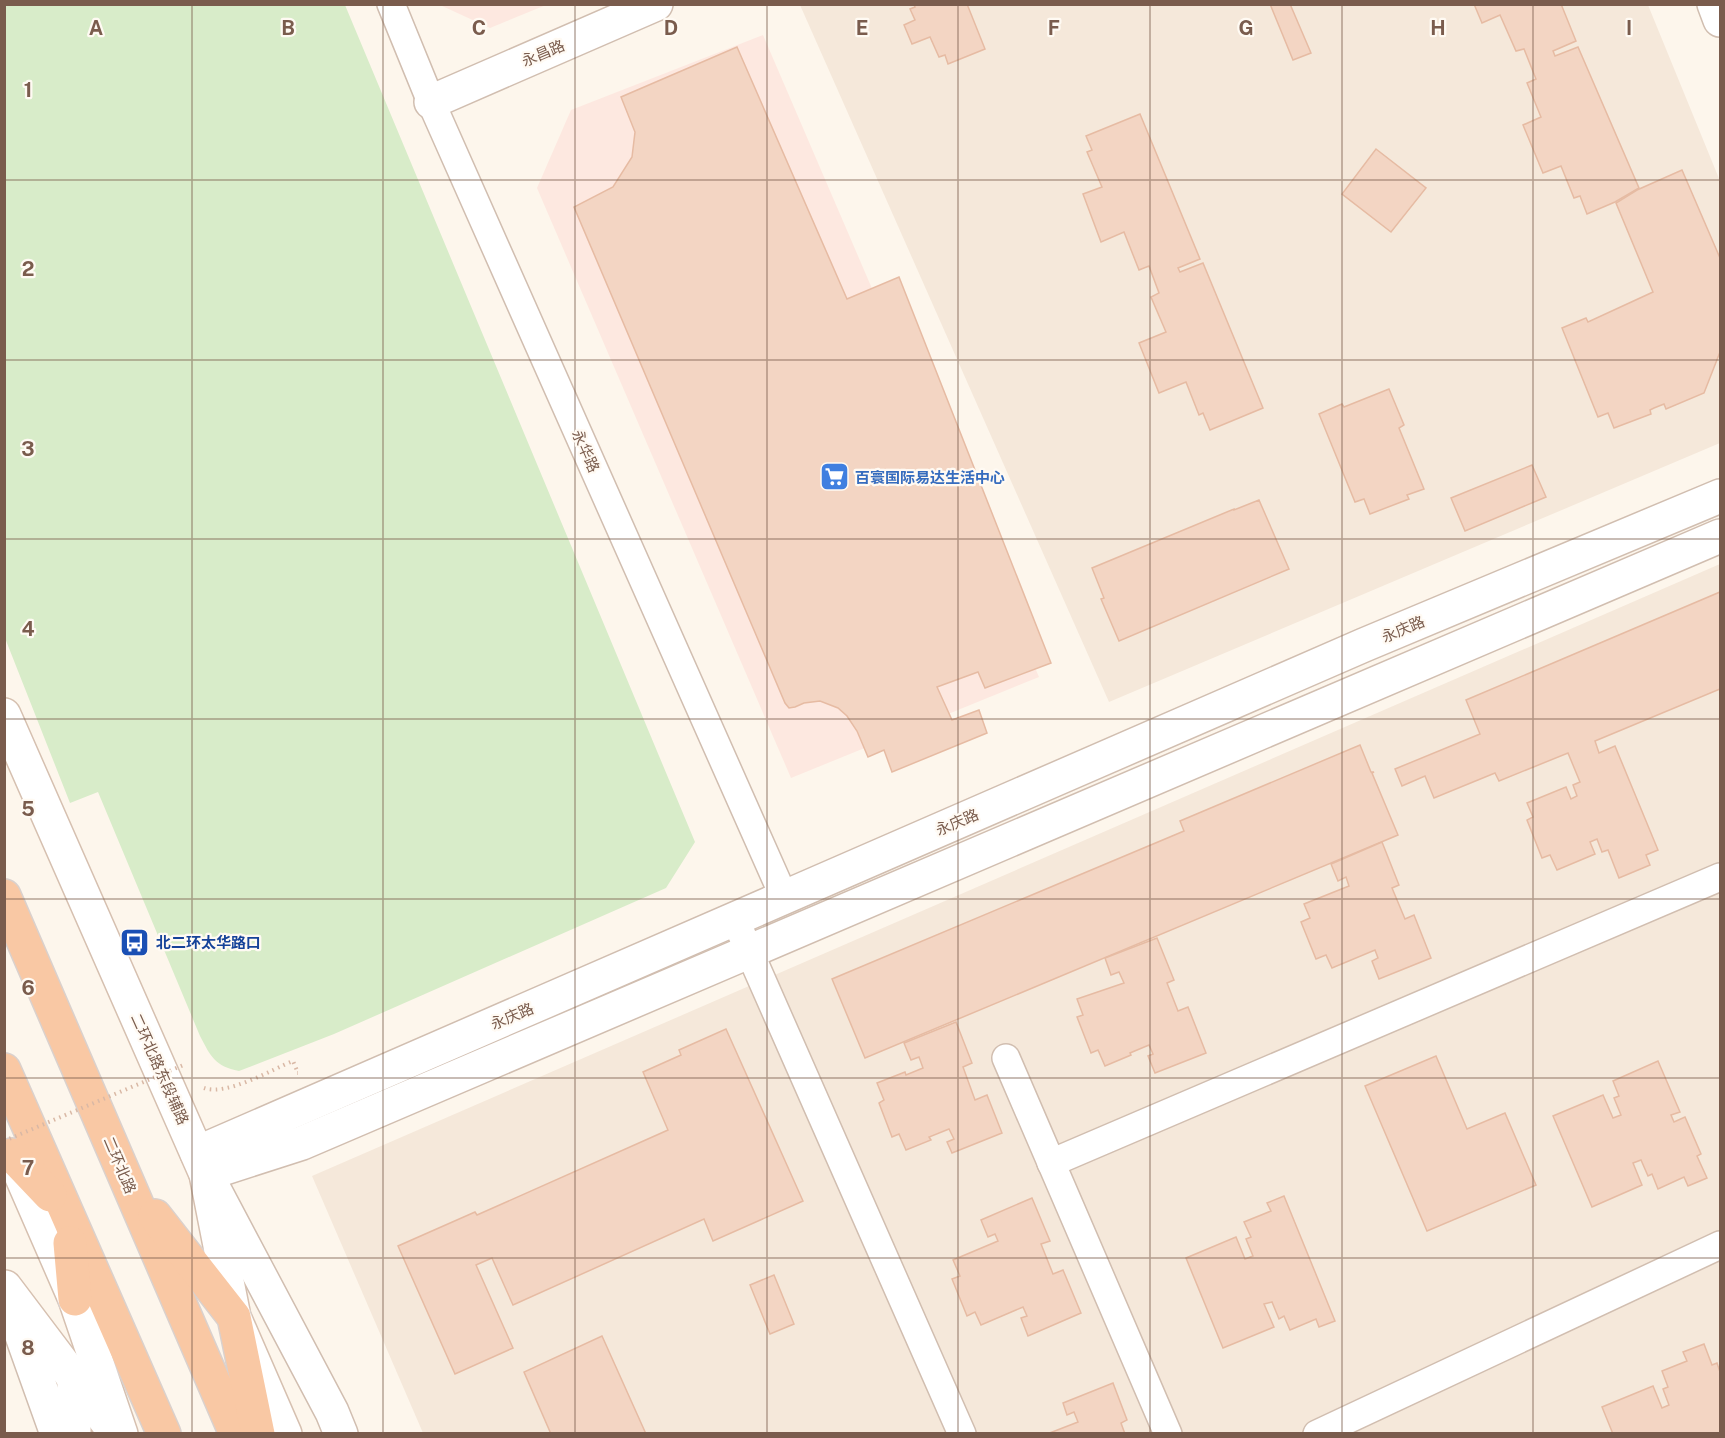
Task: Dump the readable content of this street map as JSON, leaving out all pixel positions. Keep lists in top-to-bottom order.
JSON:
{
  "streets": {
    "highway": ["二环北路"],
    "street": [
      "永昌路",
      "永华路",
      "永庆路",
      "二环北路东段辅路"
    ]
  },
  "crossings": [
    ["永昌路", "永华路"],
    ["永华路", "永庆路"],
    ["永庆路", "二环北路东段辅路"]
  ],
  "places": {
    "supermarket": ["百寰国际易达生活中心"],
    "bus stop": ["北二环太华路口"]
  },
  "grid": {
    "columns": [
      "A",
      "B",
      "C",
      "D",
      "E",
      "F",
      "G",
      "H",
      "I"
    ],
    "rows": [
      "1",
      "2",
      "3",
      "4",
      "5",
      "6",
      "7",
      "8"
    ]
  }
}
